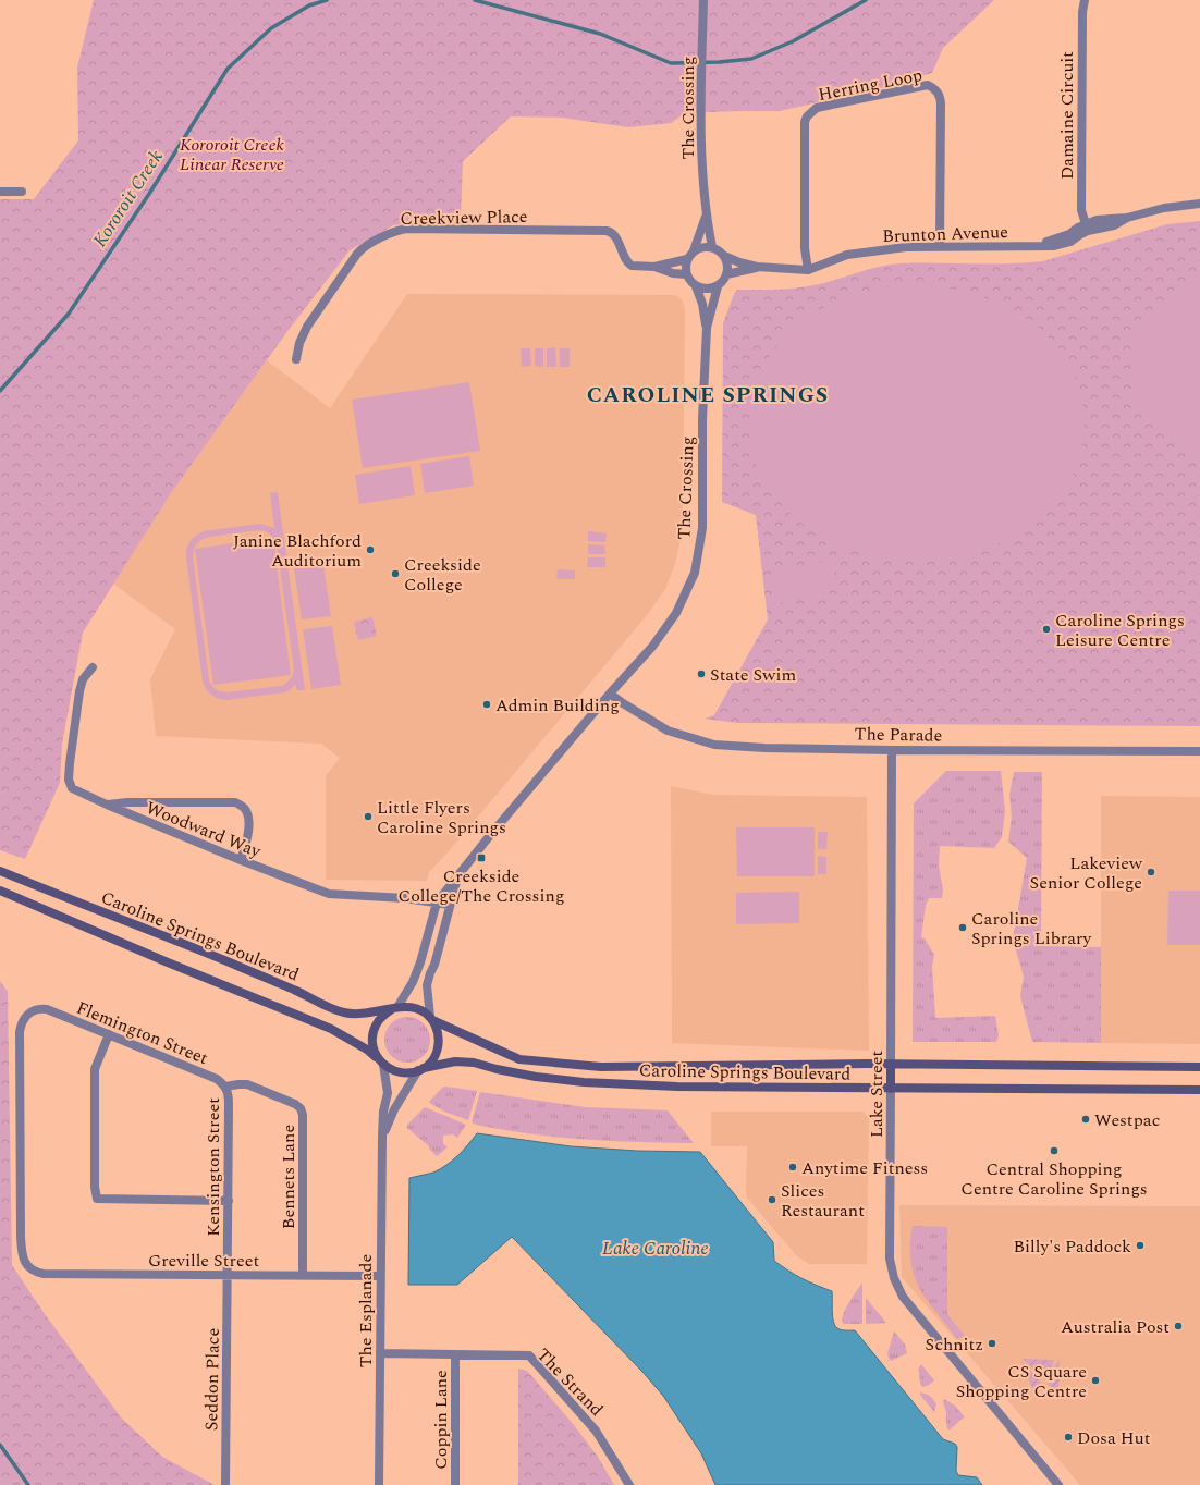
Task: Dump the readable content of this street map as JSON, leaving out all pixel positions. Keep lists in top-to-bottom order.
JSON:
{
  "streets": {
    "main road": ["Caroline Springs Boulevard", "Lake Street"],
    "street": [
      "Herring Loop",
      "The Crossing",
      "Damaine Circuit",
      "Creekview Place",
      "Brunton Avenue",
      "The Parade",
      "Woodward Way",
      "Flemington Street",
      "Kensington Street",
      "Bennets Lane",
      "Greville Street",
      "The Esplanade",
      "Seddon Place",
      "The Strand",
      "Coppin Lane"
    ]
  },
  "crossings": [
    ["Herring Loop", "Brunton Avenue"],
    ["The Crossing", "Creekview Place"],
    ["The Crossing", "Brunton Avenue"],
    ["The Crossing", "The Parade"],
    ["The Crossing", "Woodward Way"],
    ["The Crossing", "Caroline Springs Boulevard"],
    ["The Crossing", "The Esplanade"],
    ["Damaine Circuit", "Brunton Avenue"],
    ["Creekview Place", "Brunton Avenue"],
    ["The Parade", "Lake Street"],
    ["Caroline Springs Boulevard", "Lake Street"],
    ["Caroline Springs Boulevard", "The Esplanade"],
    ["Flemington Street", "Kensington Street"],
    ["Flemington Street", "Bennets Lane"],
    ["Flemington Street", "Greville Street"],
    ["Kensington Street", "Bennets Lane"],
    ["Kensington Street", "Greville Street"],
    ["Kensington Street", "Seddon Place"],
    ["Bennets Lane", "Greville Street"],
    ["Greville Street", "The Esplanade"],
    ["Greville Street", "Seddon Place"],
    ["The Esplanade", "The Strand"],
    ["The Strand", "Coppin Lane"]
  ],
  "districts": ["CAROLINE SPRINGS"],
  "water": ["Kororoit Creek", "Lake Caroline"],
  "parks": ["Kororoit Creek Linear Reserve"],
  "places": {
    "other": [
      "Janine Blachford Auditorium",
      "Creekside College",
      "Caroline Springs Leisure Centre",
      "State Swim",
      "Admin Building",
      "Little Flyers Caroline Springs",
      "Lakeview Senior College",
      "Caroline Springs Library",
      "Westpac",
      "Central Shopping Centre Caroline Springs",
      "Anytime Fitness",
      "Slices Restaurant",
      "Billy's Paddock",
      "Australia Post",
      "Schnitz",
      "CS Square Shopping Centre",
      "Dosa Hut"
    ],
    "transit": ["Creekside College/The Crossing"]
  }
}
